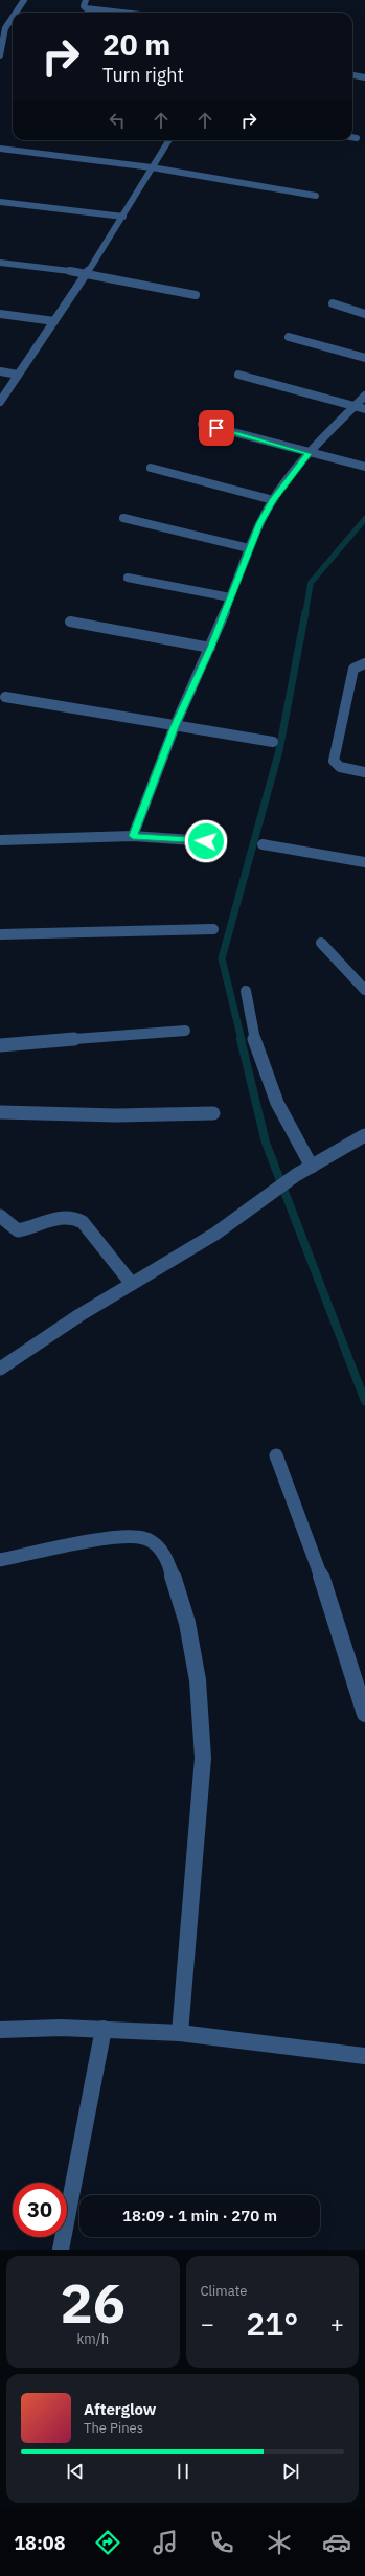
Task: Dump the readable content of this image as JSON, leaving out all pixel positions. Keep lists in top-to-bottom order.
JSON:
{
  "page": {
    "turn": ["20 m", "Turn right"],
    "limit": "30",
    "trip": "18:09 · 1 min · 270 m",
    "tile": [
      ["26", "km/h"],
      "Climate"
    ],
    "heat": ["−", "21°", "+"],
    "song": ["Afterglow", "The Pines"],
    "tabs": "18:08"
  }
}
